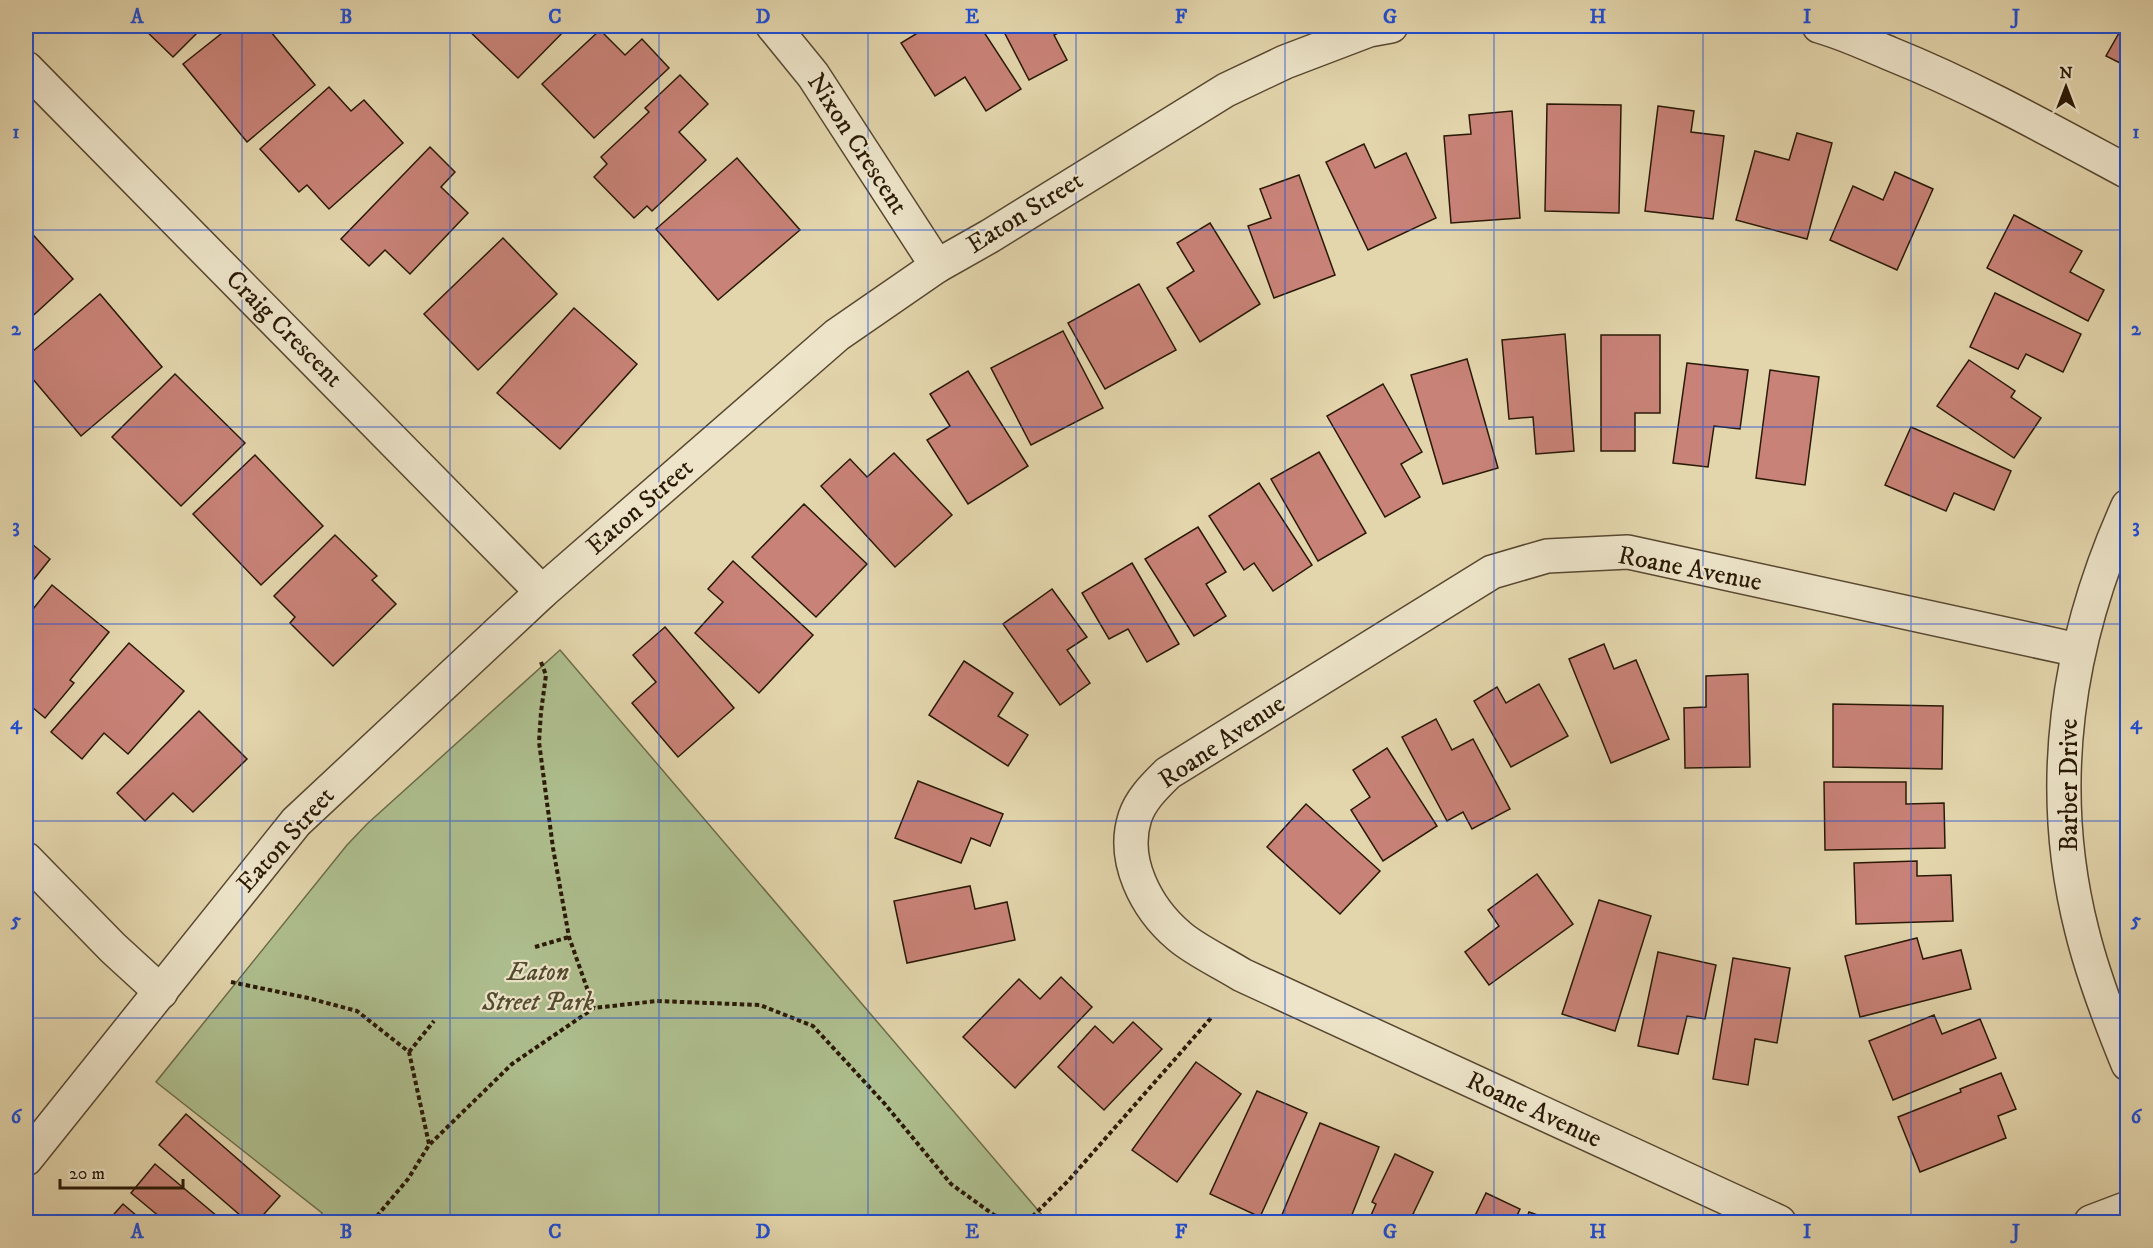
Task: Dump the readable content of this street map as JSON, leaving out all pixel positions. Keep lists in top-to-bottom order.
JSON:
{
  "streets": {
    "street": [
      "Nixon Crescent",
      "Eaton Street",
      "Craig Crescent",
      "Roane Avenue",
      "Barber Drive"
    ]
  },
  "crossings": [
    ["Nixon Crescent", "Eaton Street"],
    ["Eaton Street", "Craig Crescent"],
    ["Roane Avenue", "Barber Drive"]
  ],
  "parks": ["Eaton Street Park"],
  "scale_bar": "20 m",
  "north": "top",
  "grid": {
    "columns": [
      "A",
      "B",
      "C",
      "D",
      "E",
      "F",
      "G",
      "H",
      "I",
      "J"
    ],
    "rows": [
      "1",
      "2",
      "3",
      "4",
      "5",
      "6"
    ]
  }
}
